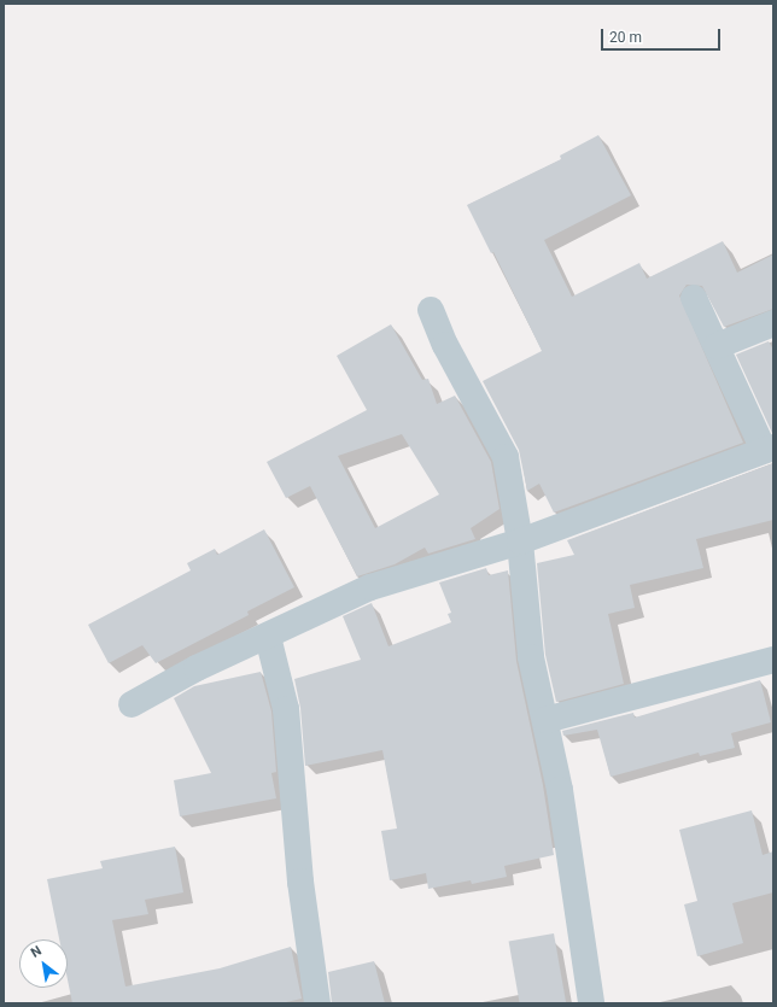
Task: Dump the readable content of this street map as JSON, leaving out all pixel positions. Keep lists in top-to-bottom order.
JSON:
{
  "scale_bar": "20 m",
  "north": "top left"
}
